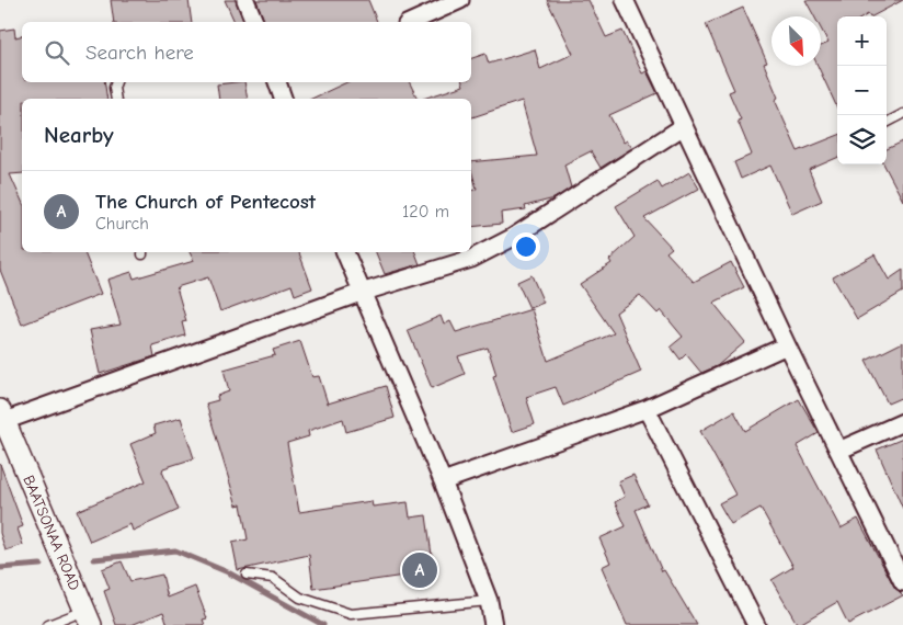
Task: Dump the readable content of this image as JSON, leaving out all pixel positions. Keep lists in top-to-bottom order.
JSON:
{
  "streets": {
    "street": ["BAATSONAA ROAD"]
  },
  "north": "bottom right",
  "page": {
    "map_buttons": ["+", "−"],
    "search": "Search here",
    "heading": "Nearby",
    "list": [
      {
        "mark": "A",
        "name": "The Church of Pentecost",
        "note": "Church",
        "value": "120 m"
      }
    ],
    "pins": "A"
  }
}
